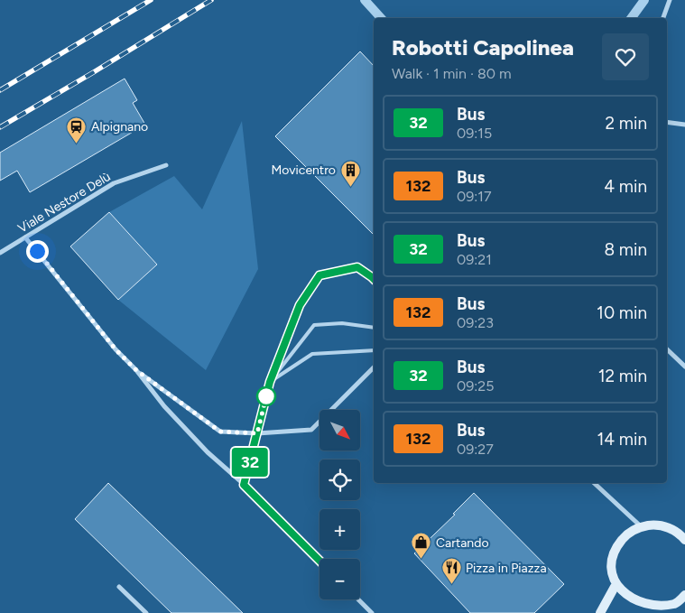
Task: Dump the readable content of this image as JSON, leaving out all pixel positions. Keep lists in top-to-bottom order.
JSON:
{
  "streets": {
    "street": ["Viale Nestore Delù"]
  },
  "places": {
    "station": ["Alpignano"],
    "building": ["Movicentro"],
    "shop": ["Cartando"],
    "restaurant": ["Pizza in Piazza"]
  },
  "lines": ["bus line 32"],
  "north": "bottom right",
  "page": {
    "on_map": "32",
    "heading": ["Robotti Capolinea", "Walk · 1 min · 80 m"],
    "list": [
      {
        "mark": "32",
        "name": "Bus",
        "note": "09:15",
        "value": "2 min"
      },
      {
        "mark": "132",
        "name": "Bus",
        "note": "09:17",
        "value": "4 min"
      },
      {
        "mark": "32",
        "name": "Bus",
        "note": "09:21",
        "value": "8 min"
      },
      {
        "mark": "132",
        "name": "Bus",
        "note": "09:23",
        "value": "10 min"
      },
      {
        "mark": "32",
        "name": "Bus",
        "note": "09:25",
        "value": "12 min"
      },
      {
        "mark": "132",
        "name": "Bus",
        "note": "09:27",
        "value": "14 min"
      }
    ],
    "map_buttons": ["+", "−"]
  }
}
